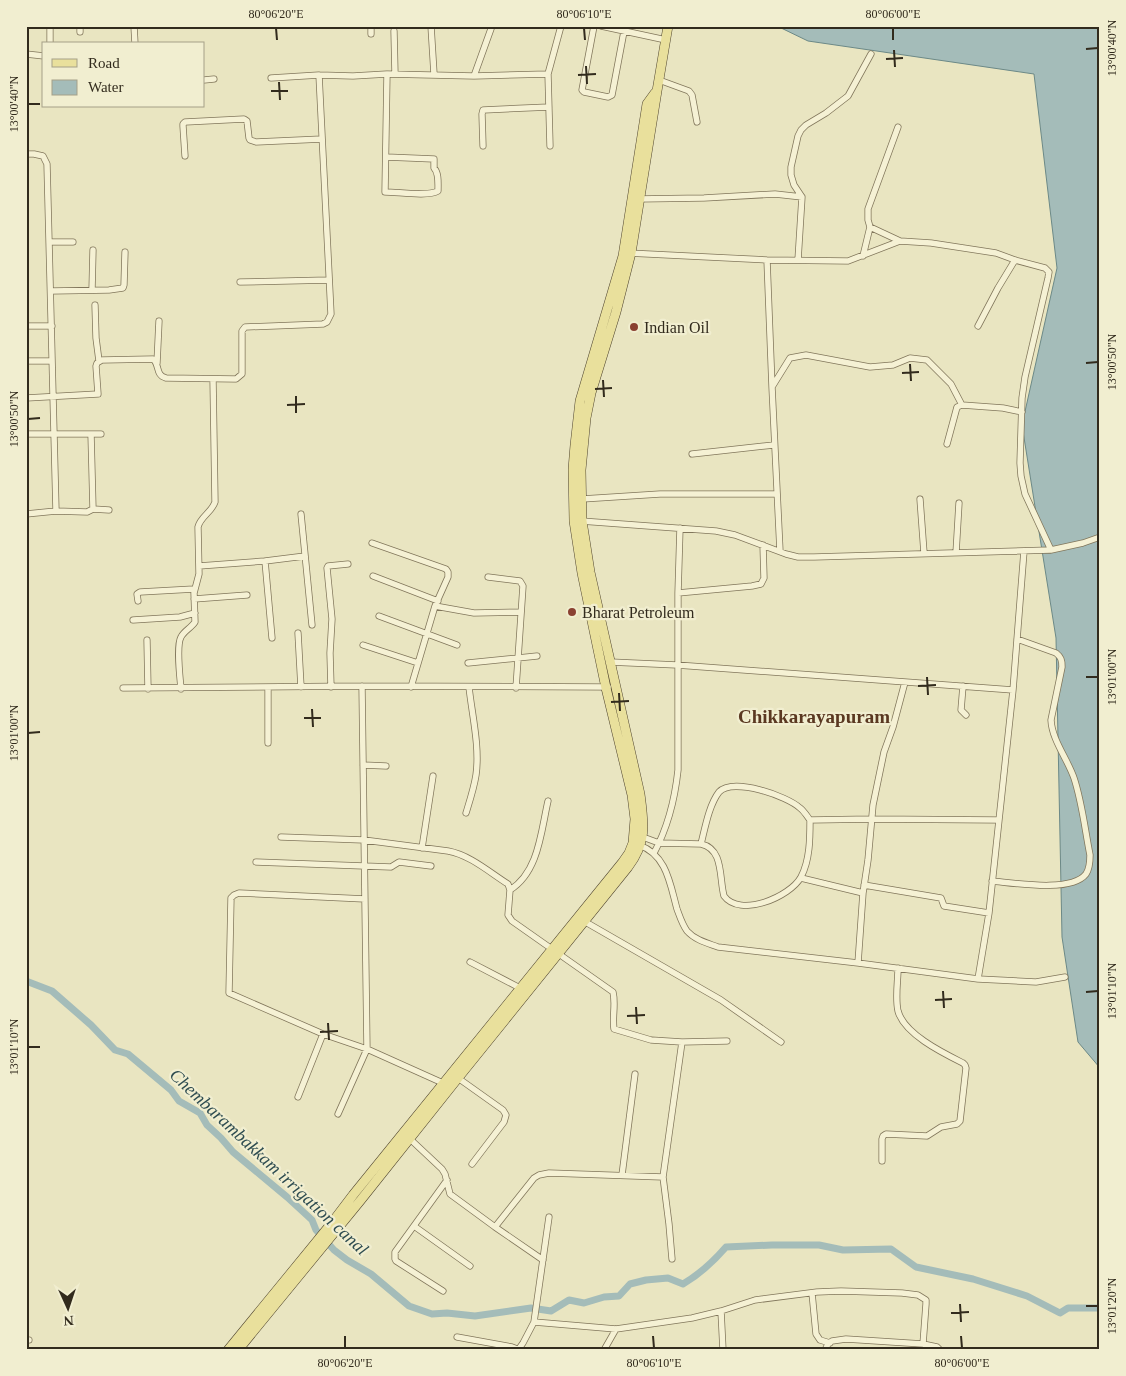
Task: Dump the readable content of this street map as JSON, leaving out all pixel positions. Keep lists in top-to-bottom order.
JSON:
{
  "districts": ["Chikkarayapuram"],
  "water": ["Chembarambakkam irrigation canal"],
  "places": ["Indian Oil", "Bharat Petroleum"],
  "legend": ["Road", "Water"],
  "north": "bottom",
  "coordinates": [
    "80°06'20\"E",
    "80°06'10\"E",
    "80°06'00\"E",
    "13°00'40\"N",
    "13°00'50\"N",
    "13°01'00\"N",
    "13°01'10\"N",
    "13°01'20\"N"
  ]
}
